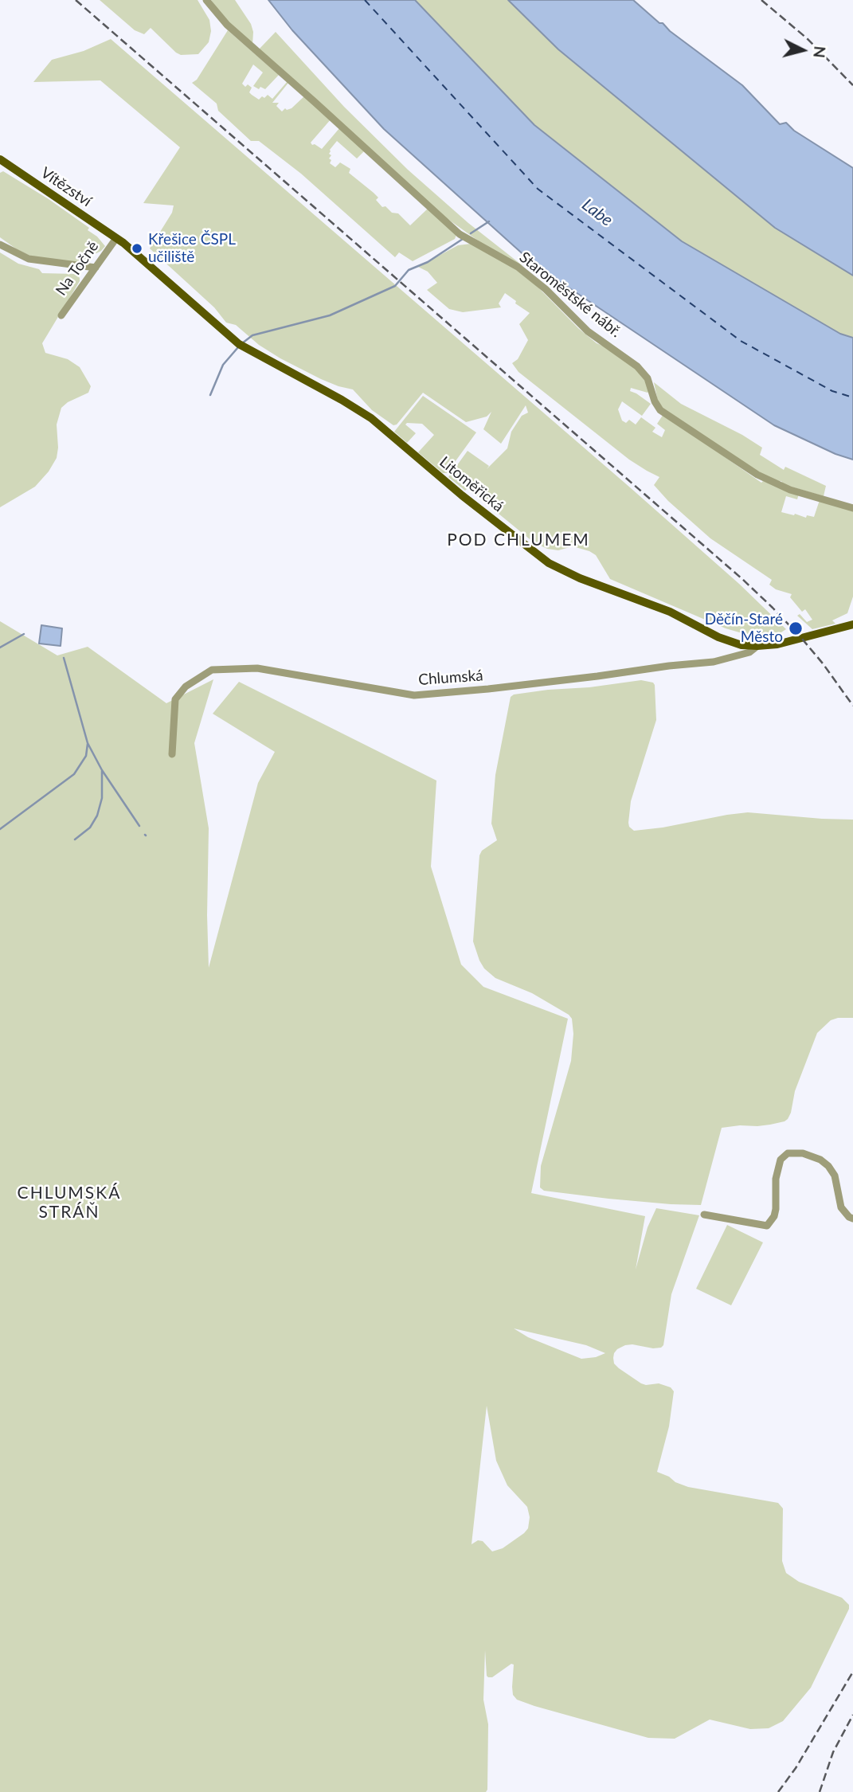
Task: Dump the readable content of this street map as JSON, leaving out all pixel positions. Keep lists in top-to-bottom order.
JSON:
{
  "streets": {
    "main road": ["Vítězství", "Litoměřická"],
    "street": ["Na Točně", "Staroměstské nábř.", "Chlumská"]
  },
  "crossings": [
    ["Vítězství", "Na Točně"],
    ["Vítězství", "Litoměřická"],
    ["Na Točně", "Litoměřická"],
    ["Litoměřická", "Chlumská"]
  ],
  "districts": ["POD CHLUMEM", "CHLUMSKÁ STRÁŇ"],
  "water": ["Labe"],
  "places": ["Křešice ČSPL učiliště", "Děčín-Staré Město"],
  "north": "right"
}
